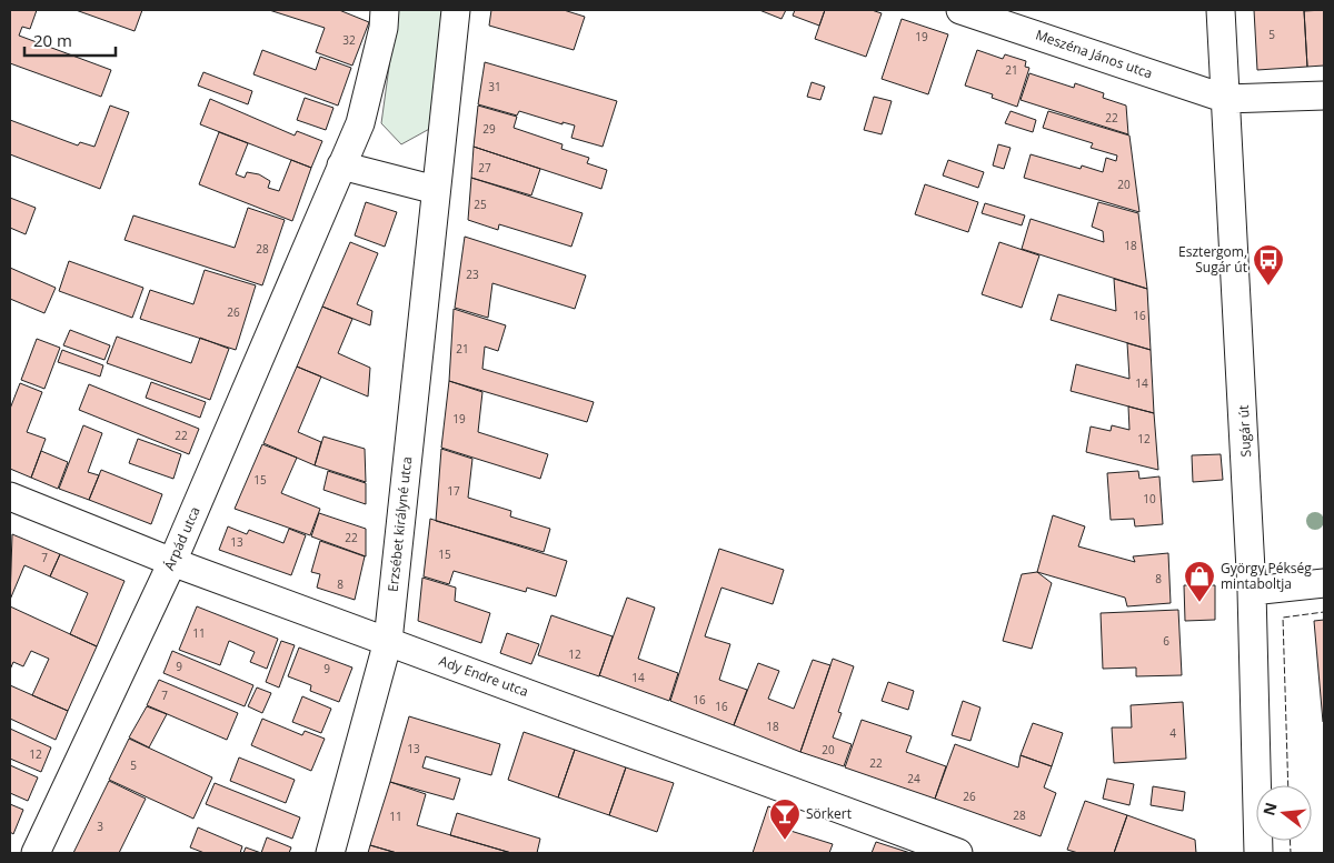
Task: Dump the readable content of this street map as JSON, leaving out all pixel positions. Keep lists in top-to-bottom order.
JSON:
{
  "streets": {
    "street": [
      "Meszéna János utca",
      "Sugár út",
      "Erzsébet királyné utca",
      "Árpád utca",
      "Ady Endre utca"
    ]
  },
  "crossings": [
    ["Meszéna János utca", "Sugár út"],
    ["Erzsébet királyné utca", "Ady Endre utca"],
    ["Árpád utca", "Ady Endre utca"]
  ],
  "places": {
    "bus stop": ["Esztergom, Sugár út"],
    "shop": ["György Pékség mintaboltja"],
    "bar": ["Sörkert"]
  },
  "house_numbers": [
    "5",
    "19",
    "32",
    "21",
    "31",
    "22",
    "29",
    "27",
    "20",
    "25",
    "18",
    "28",
    "23",
    "26",
    "16",
    "21",
    "14",
    "19",
    "22",
    "12",
    "15",
    "17",
    "10",
    "22",
    "13",
    "15",
    "7",
    "8",
    "8",
    "11",
    "6",
    "12",
    "9",
    "9",
    "14",
    "7",
    "16",
    "16",
    "18",
    "4",
    "13",
    "20",
    "12",
    "22",
    "5",
    "24",
    "26",
    "28",
    "11",
    "3"
  ],
  "scale_bar": "20 m",
  "north": "left"
}
